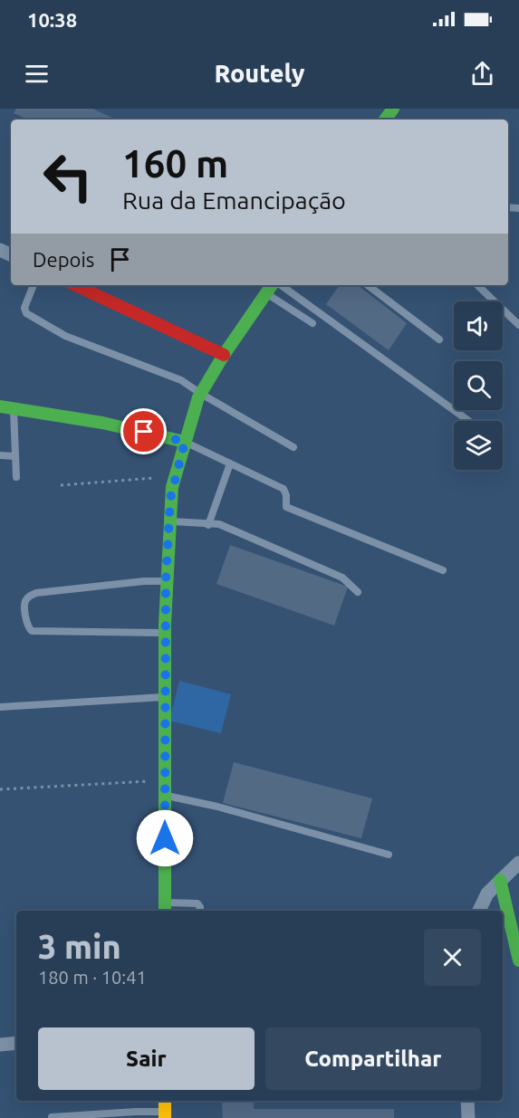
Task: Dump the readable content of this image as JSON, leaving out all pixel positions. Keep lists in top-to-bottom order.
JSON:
{
  "page": {
    "status": "10:38",
    "header": "Routely",
    "turn": ["160 m", "Rua da Emancipação"],
    "then": "Depois",
    "heading": ["3 min", "180 m · 10:41"],
    "buttons": ["Sair", "Compartilhar"]
  }
}
